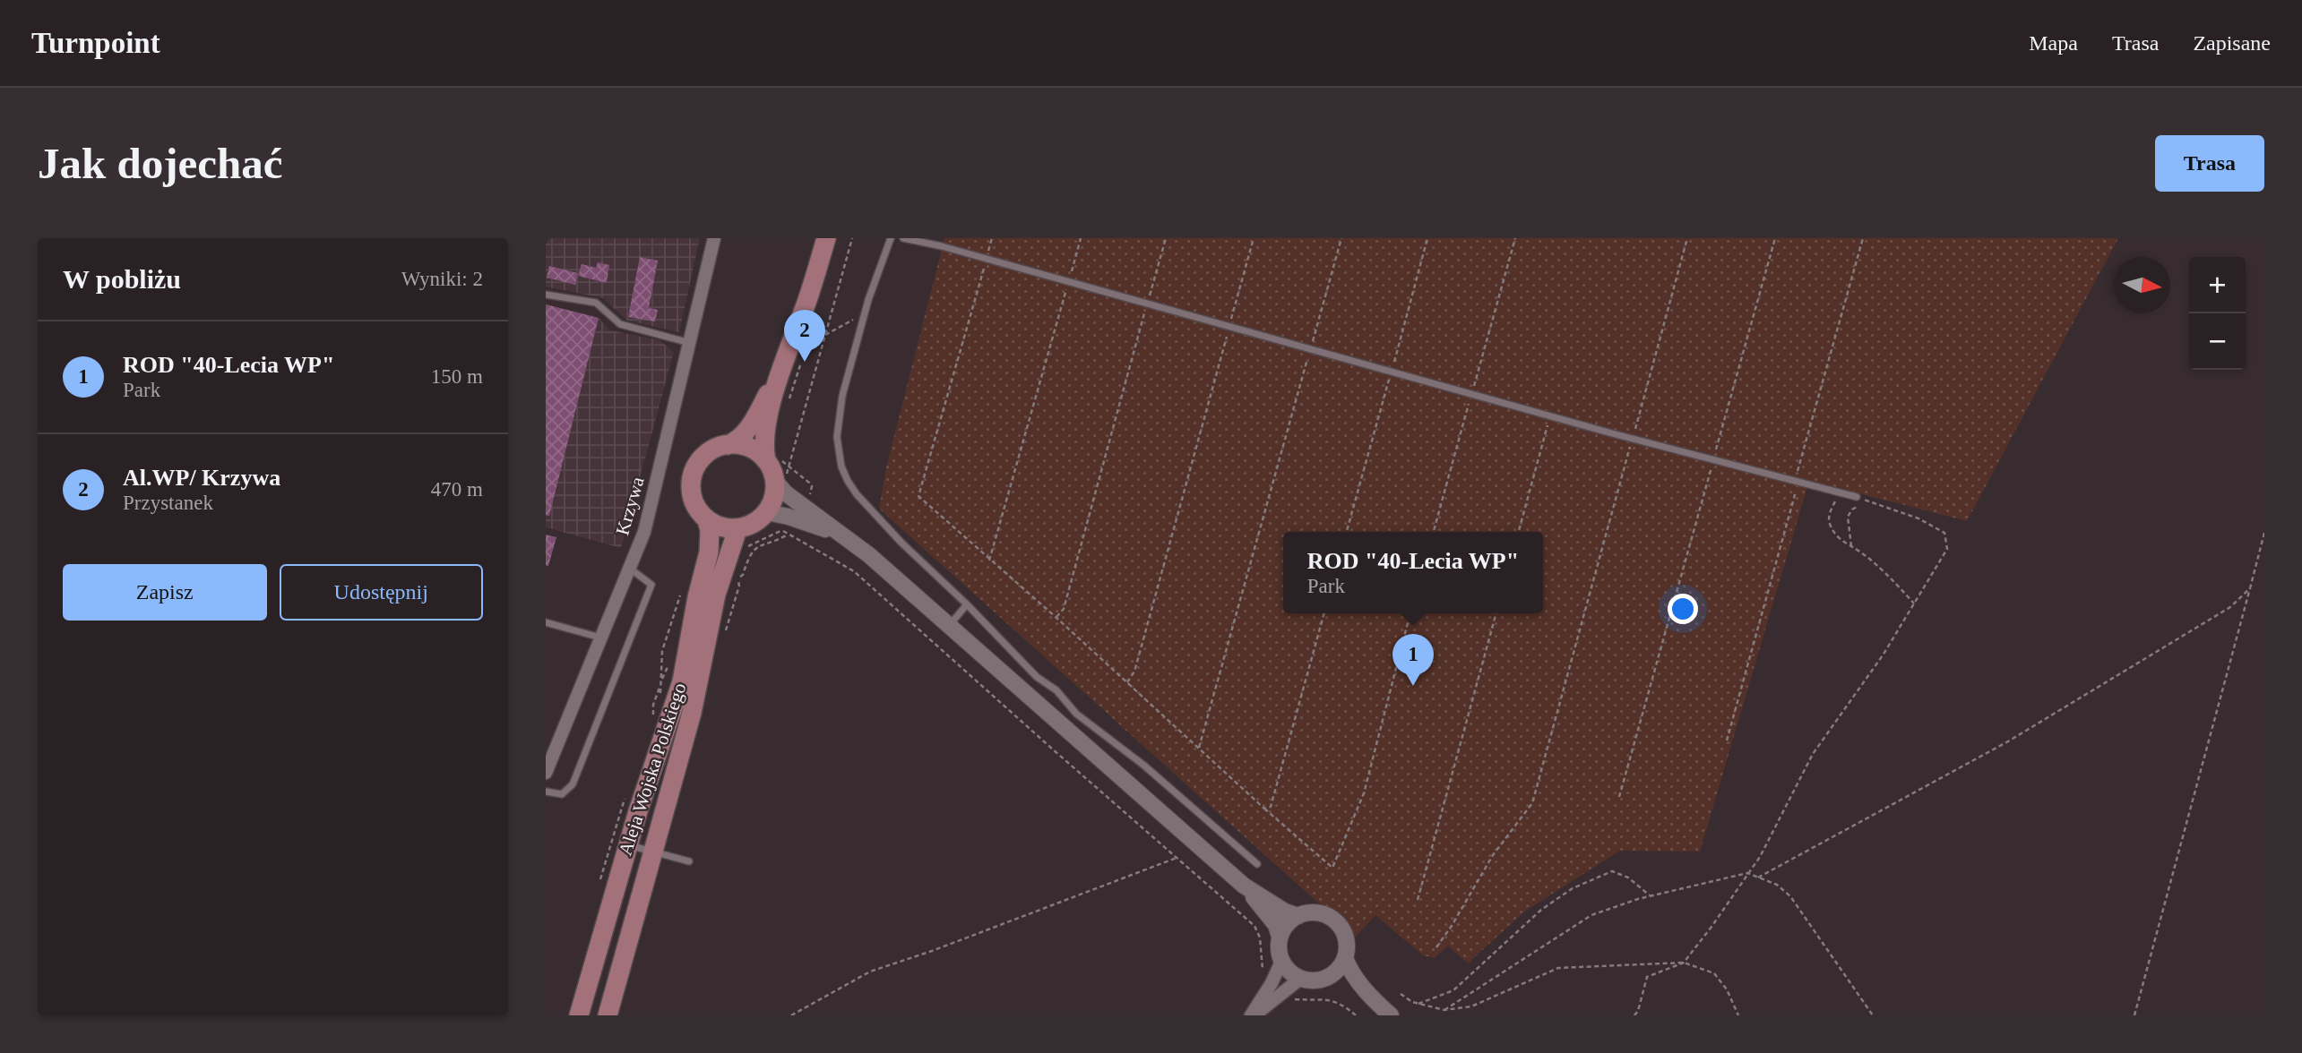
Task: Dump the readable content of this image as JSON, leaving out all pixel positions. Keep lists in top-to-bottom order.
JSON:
{
  "streets": {
    "main road": ["Aleja Wojska Polskiego"],
    "street": ["Krzywa"]
  },
  "north": "right",
  "page": {
    "header": "Turnpoint",
    "nav": ["Mapa", "Trasa", "Zapisane"],
    "buttons": [
      "Trasa",
      ["Zapisz", "Udostępnij"]
    ],
    "title": "Jak dojechać",
    "heading": ["W pobliżu", "Wyniki: 2"],
    "map_buttons": ["+", "−"],
    "pins": ["2", "1"],
    "list": [
      {
        "mark": "1",
        "name": "ROD \"40-Lecia WP\"",
        "note": "Park",
        "value": "150 m"
      },
      {
        "mark": "2",
        "name": "Al.WP/ Krzywa",
        "note": "Przystanek",
        "value": "470 m"
      }
    ],
    "popup": ["ROD \"40-Lecia WP\"", "Park"]
  }
}
